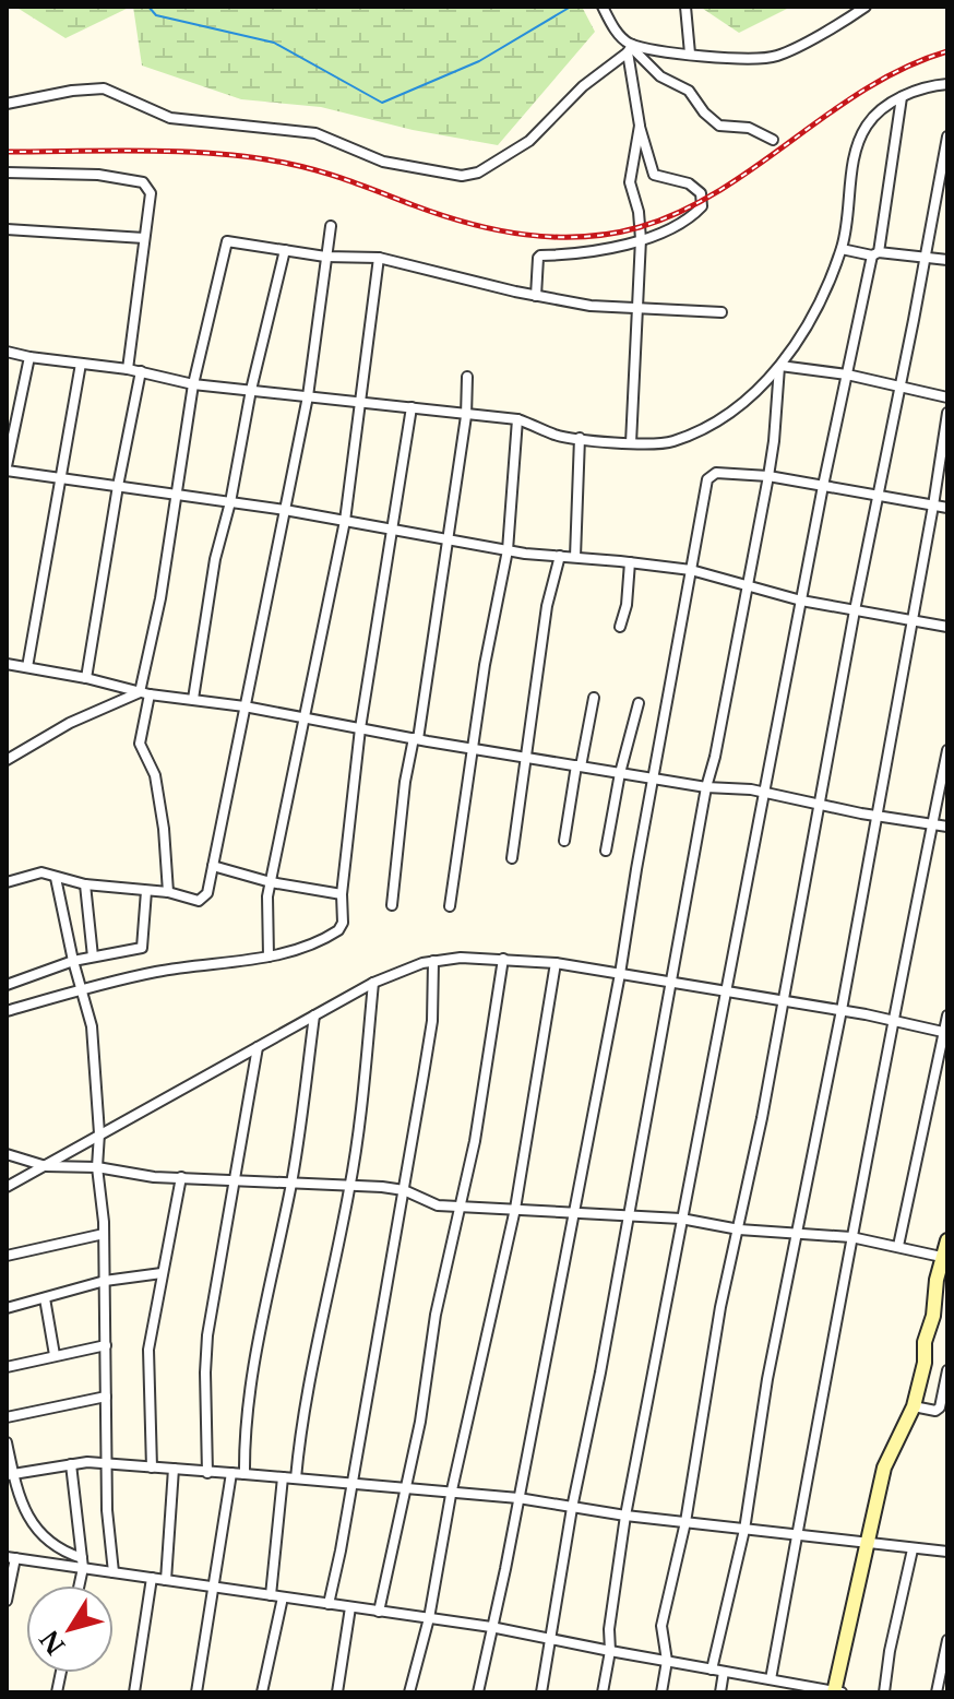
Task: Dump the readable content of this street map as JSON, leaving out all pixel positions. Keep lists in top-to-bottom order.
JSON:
{
  "north": "bottom left"
}
